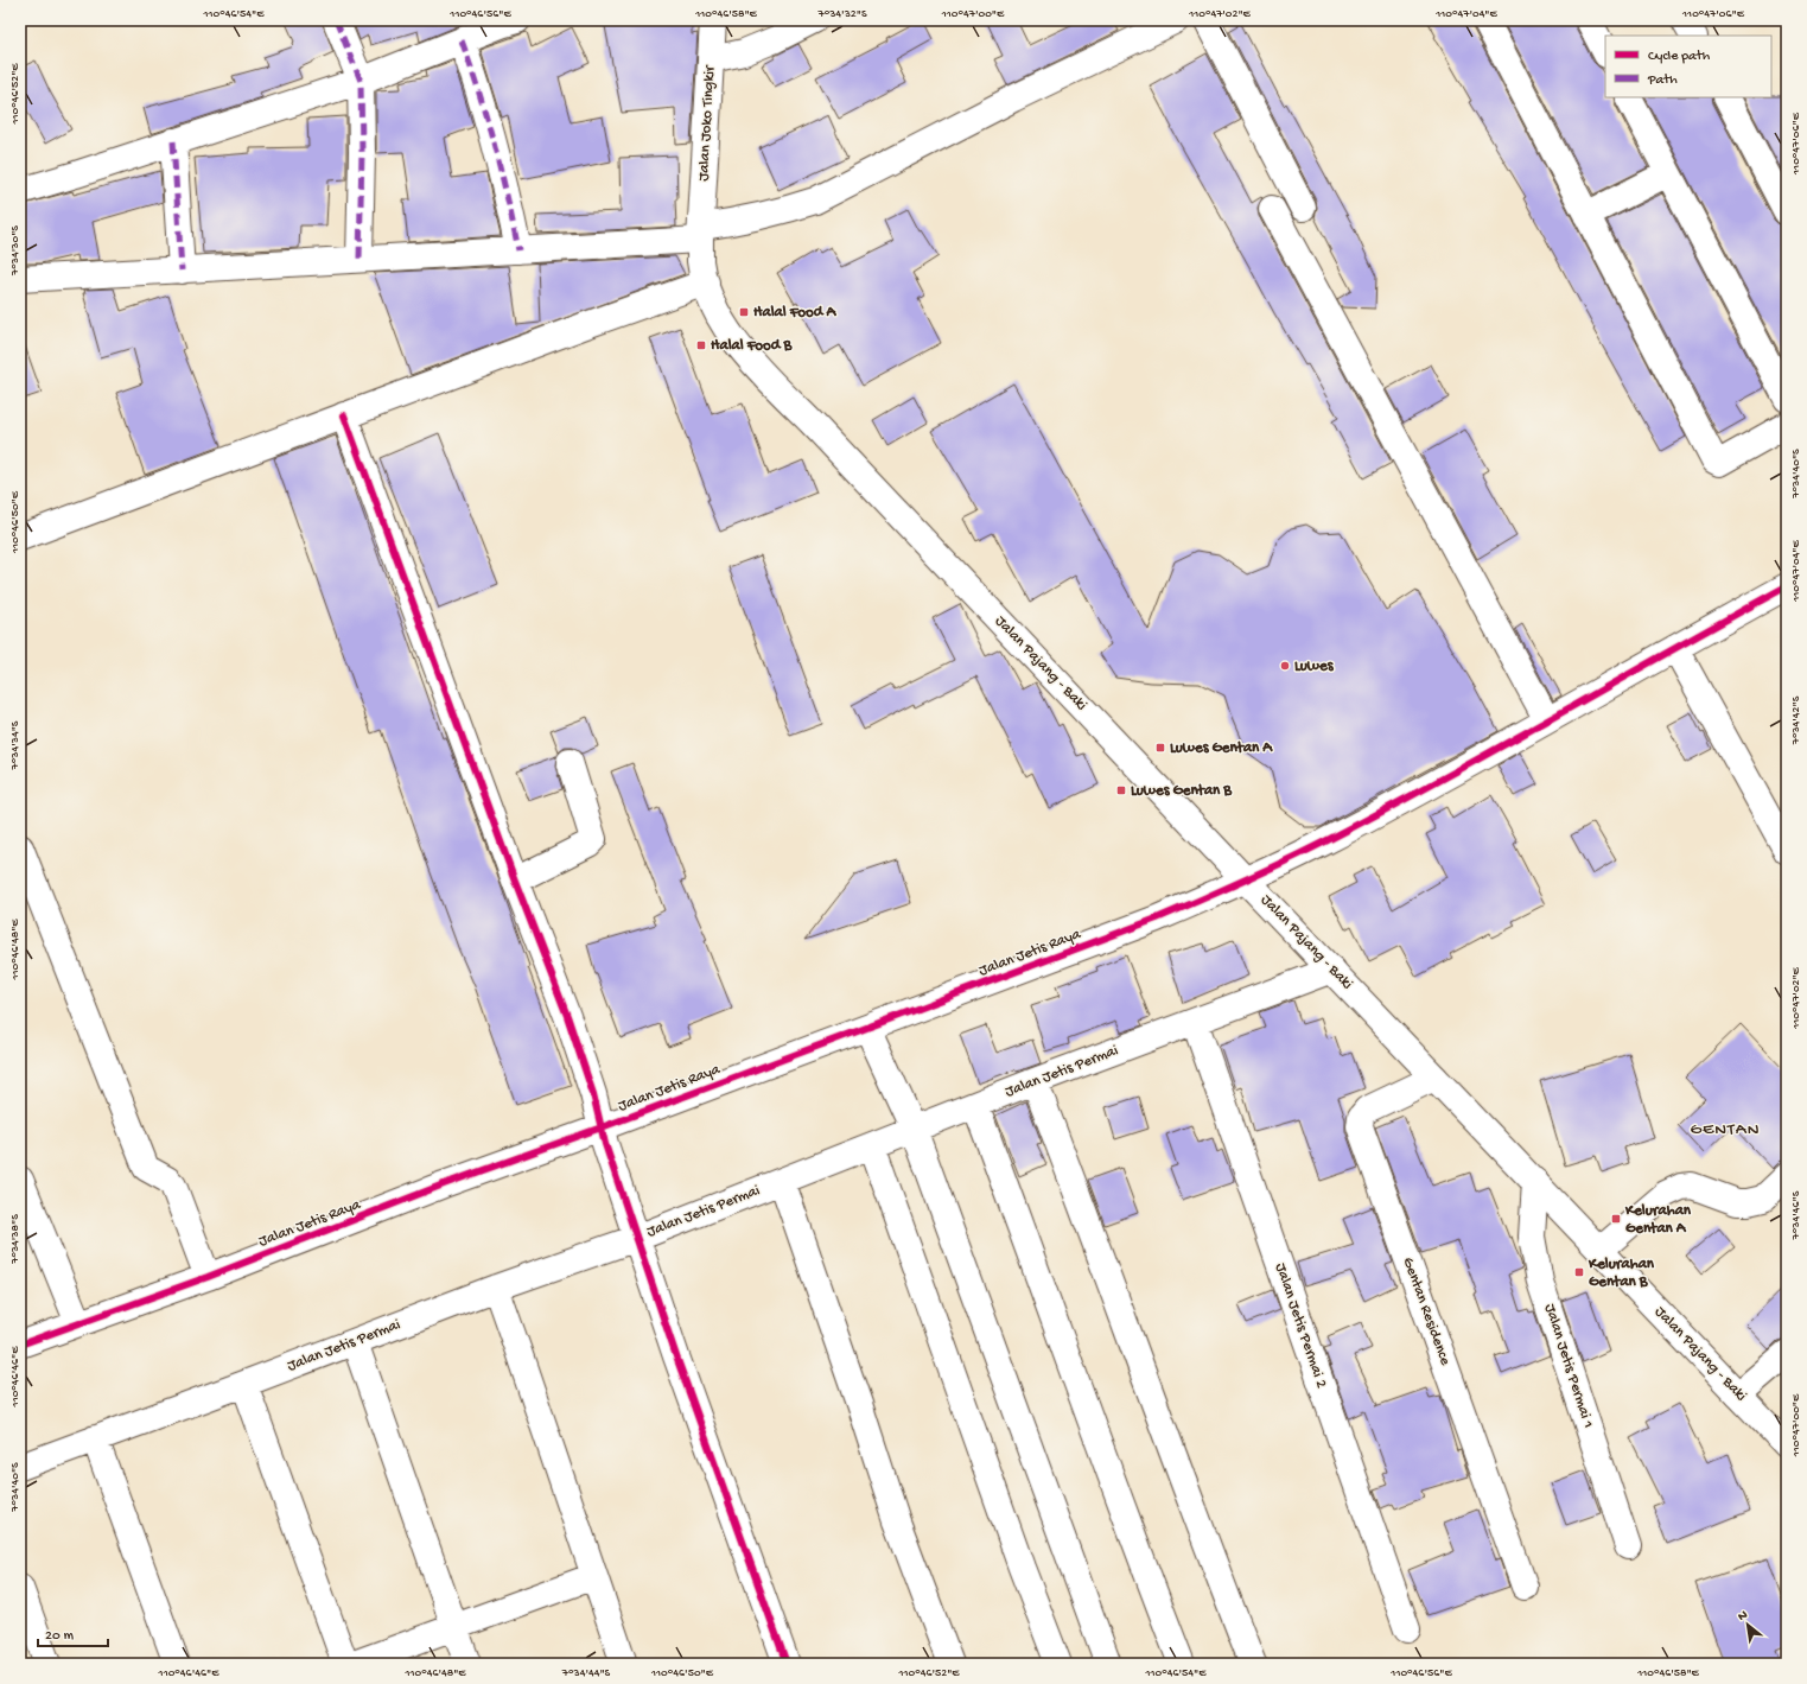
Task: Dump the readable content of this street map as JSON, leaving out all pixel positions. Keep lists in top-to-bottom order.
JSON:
{
  "streets": {
    "street": [
      "Jalan Joko Tingkir",
      "Jalan Pajang - Baki",
      "Jalan Jetis Raya",
      "Jalan Jetis Permai",
      "Gentan Residence",
      "Jalan Jetis Permai 2",
      "Jalan Jetis Permai 1"
    ]
  },
  "crossings": [
    ["Jalan Joko Tingkir", "Jalan Pajang - Baki"],
    ["Jalan Pajang - Baki", "Jalan Jetis Raya"],
    ["Jalan Pajang - Baki", "Jalan Jetis Permai"],
    ["Jalan Pajang - Baki", "Gentan Residence"],
    ["Jalan Pajang - Baki", "Jalan Jetis Permai 1"],
    ["Jalan Jetis Permai", "Jalan Jetis Permai 2"]
  ],
  "districts": ["GENTAN"],
  "places": {
    "transit": [
      "Halal Food A",
      "Halal Food B",
      "Luwes Gentan A",
      "Luwes Gentan B",
      "Kelurahan Gentan A",
      "Kelurahan Gentan B"
    ],
    "other": ["Luwes"]
  },
  "legend": ["Cycle path", "Path"],
  "scale_bar": "20 m",
  "north": "top left",
  "coordinates": [
    "110°46'54\"E",
    "110°46'56\"E",
    "110°46'58\"E",
    "7°34'32\"S",
    "110°47'00\"E",
    "110°47'02\"E",
    "110°47'04\"E",
    "110°47'06\"E",
    "110°46'52\"E",
    "7°34'30\"S",
    "7°34'40\"S",
    "110°46'50\"E",
    "7°34'42\"S",
    "7°34'34\"S",
    "110°46'48\"E",
    "7°34'46\"S",
    "7°34'38\"S",
    "110°46'46\"E",
    "7°34'44\"S"
  ]
}
